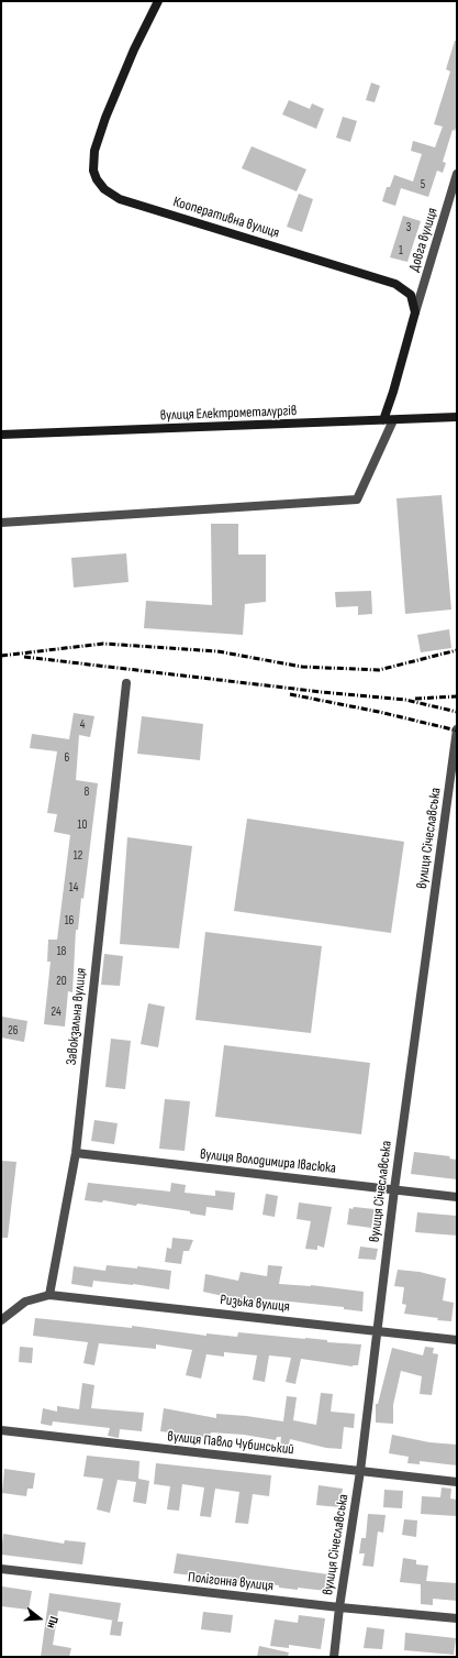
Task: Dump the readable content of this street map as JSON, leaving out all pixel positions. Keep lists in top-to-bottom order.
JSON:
{
  "streets": {
    "street": [
      "Кооперативна вулиця",
      "Довга вулиця",
      "вулиця Електрометалургів",
      "вулиця Січеславська",
      "Завокзальна вулиця",
      "вулиця Володимира Івасюка",
      "Ризька вулиця",
      "вулиця Павло Чубинський",
      "Полігонна вулиця"
    ]
  },
  "crossings": [
    ["Кооперативна вулиця", "Довга вулиця"],
    ["вулиця Січеславська", "вулиця Володимира Івасюка"],
    ["вулиця Січеславська", "Ризька вулиця"],
    ["вулиця Січеславська", "вулиця Павло Чубинський"],
    ["вулиця Січеславська", "Полігонна вулиця"],
    ["Завокзальна вулиця", "вулиця Володимира Івасюка"],
    ["Завокзальна вулиця", "Ризька вулиця"]
  ],
  "house_numbers": [
    "5",
    "3",
    "1",
    "4",
    "6",
    "8",
    "10",
    "12",
    "14",
    "16",
    "18",
    "20",
    "24",
    "26"
  ],
  "north": "right"
}
